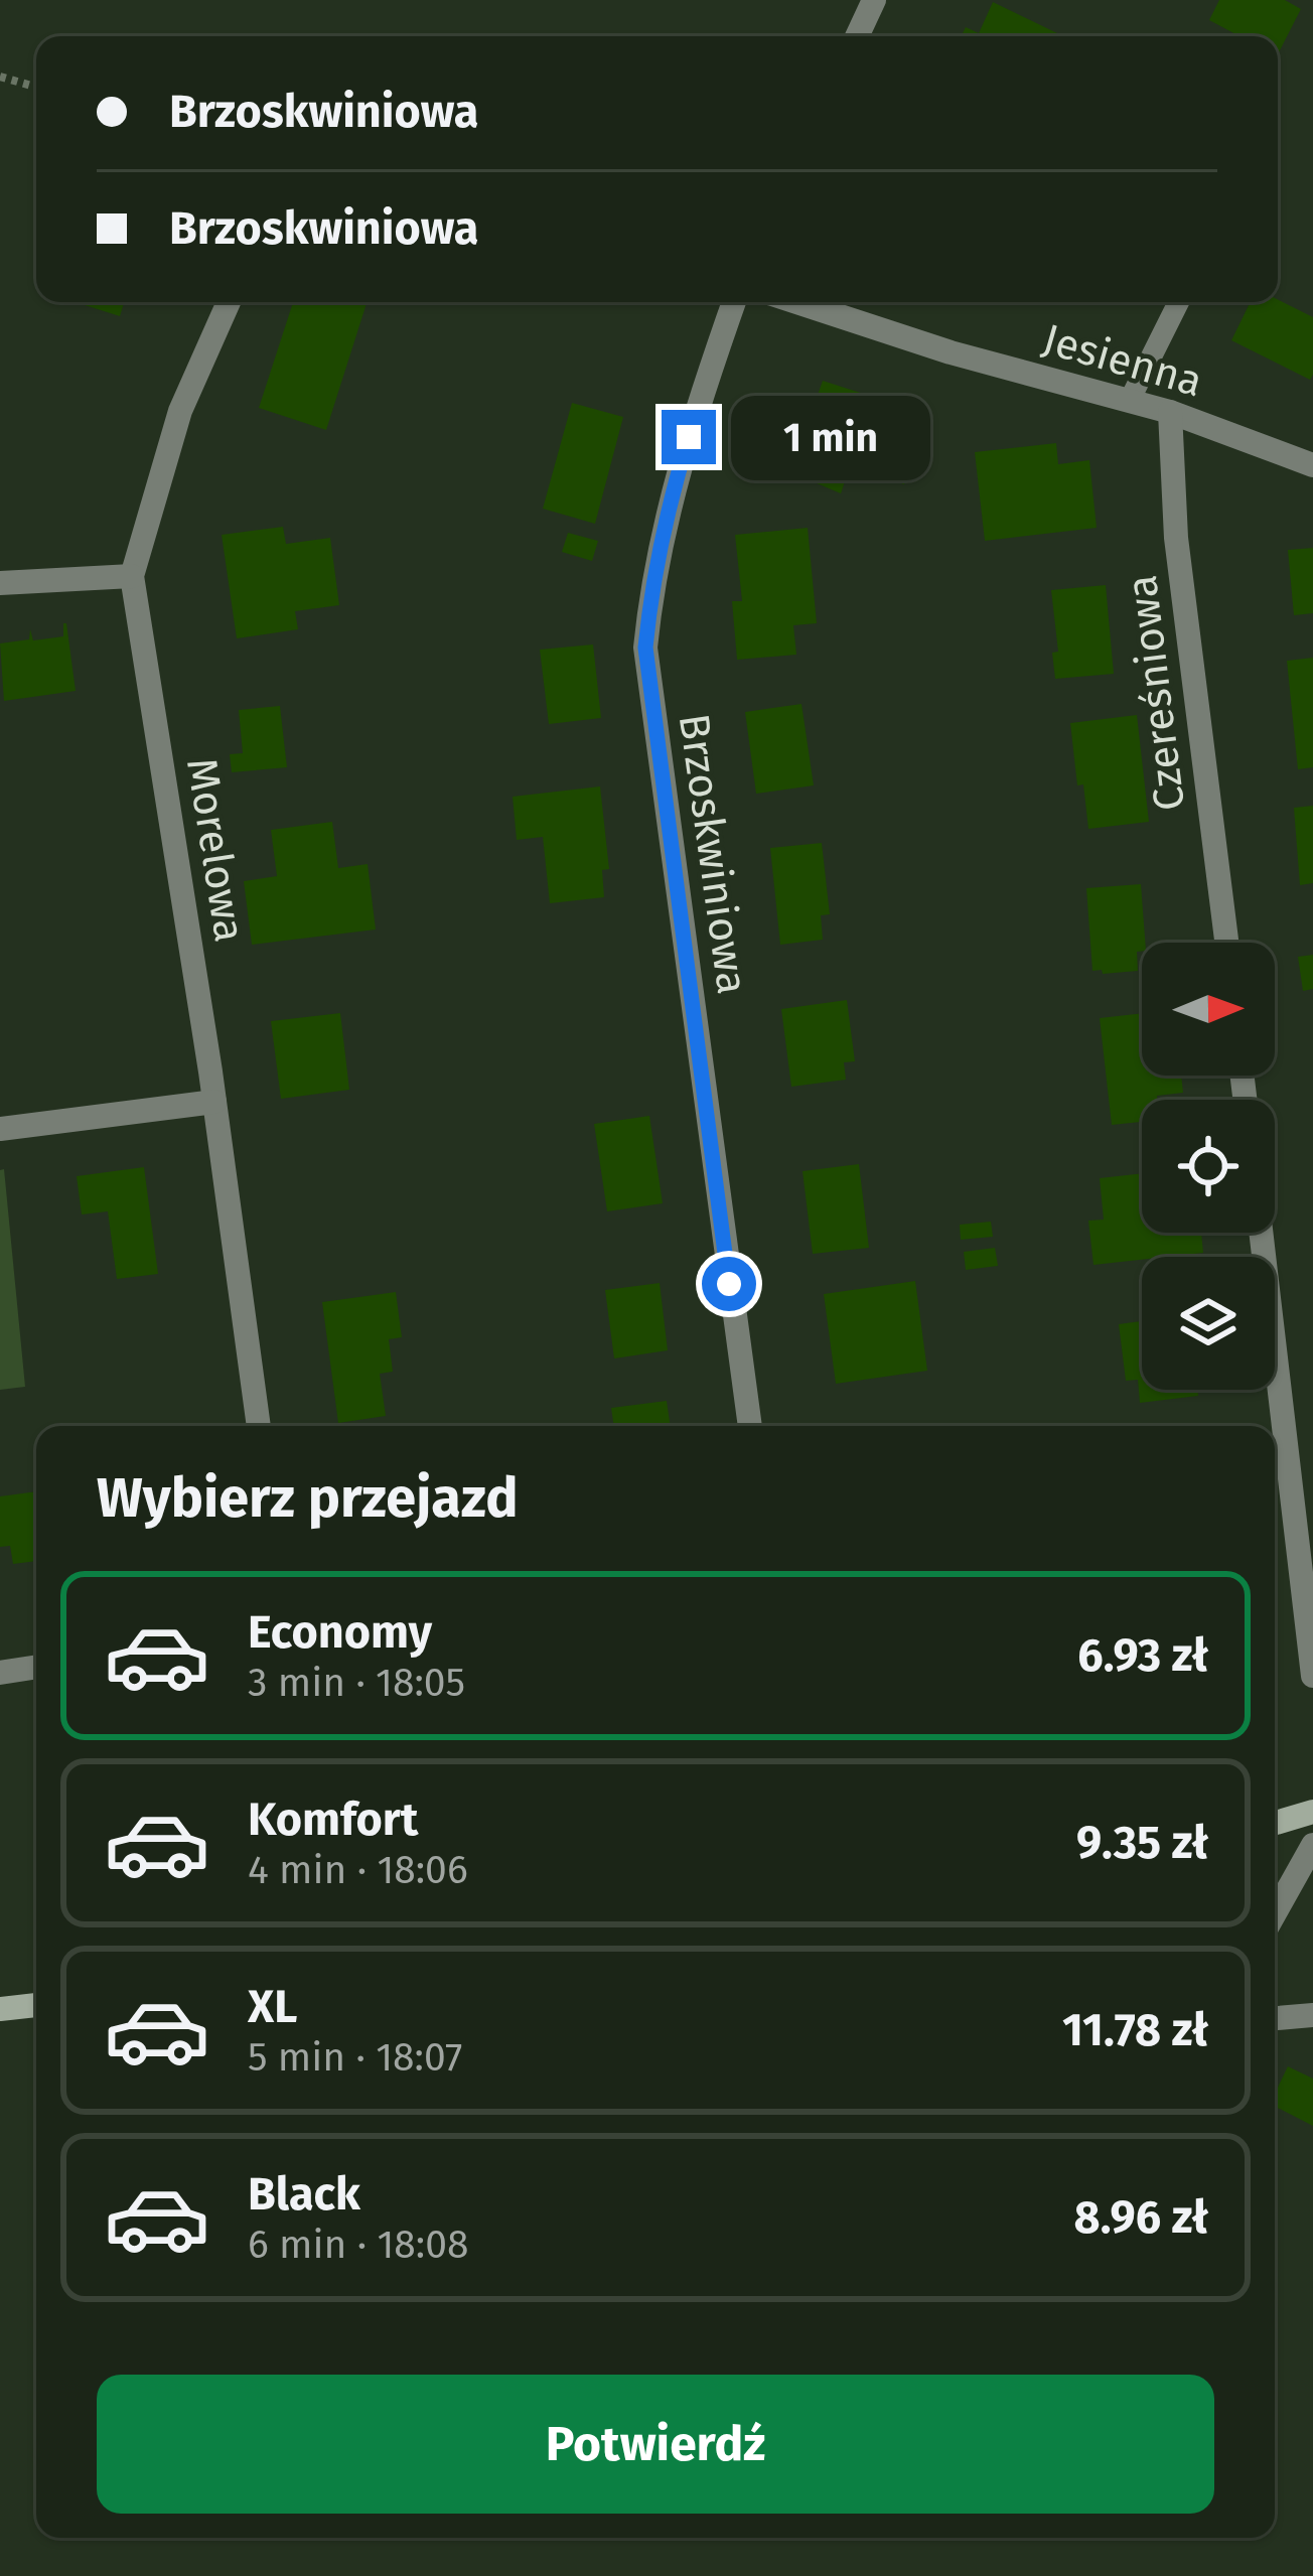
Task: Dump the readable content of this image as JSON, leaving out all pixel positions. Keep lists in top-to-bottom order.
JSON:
{
  "streets": {
    "street": [
      "Jesienna",
      "Czereśniowa",
      "Morelowa",
      "Brzoskwiniowa"
    ]
  },
  "crossings": [
    ["Jesienna", "Czereśniowa"]
  ],
  "north": "right",
  "page": {
    "banner": ["Brzoskwiniowa", "Brzoskwiniowa"],
    "bubble": "1 min",
    "heading": "Wybierz przejazd",
    "list": [
      {
        "name": "Economy",
        "note": "3 min · 18:05",
        "value": "6.93 zł"
      },
      {
        "name": "Komfort",
        "note": "4 min · 18:06",
        "value": "9.35 zł"
      },
      {
        "name": "XL",
        "note": "5 min · 18:07",
        "value": "11.78 zł"
      },
      {
        "name": "Black",
        "note": "6 min · 18:08",
        "value": "8.96 zł"
      }
    ],
    "buttons": "Potwierdź"
  }
}
